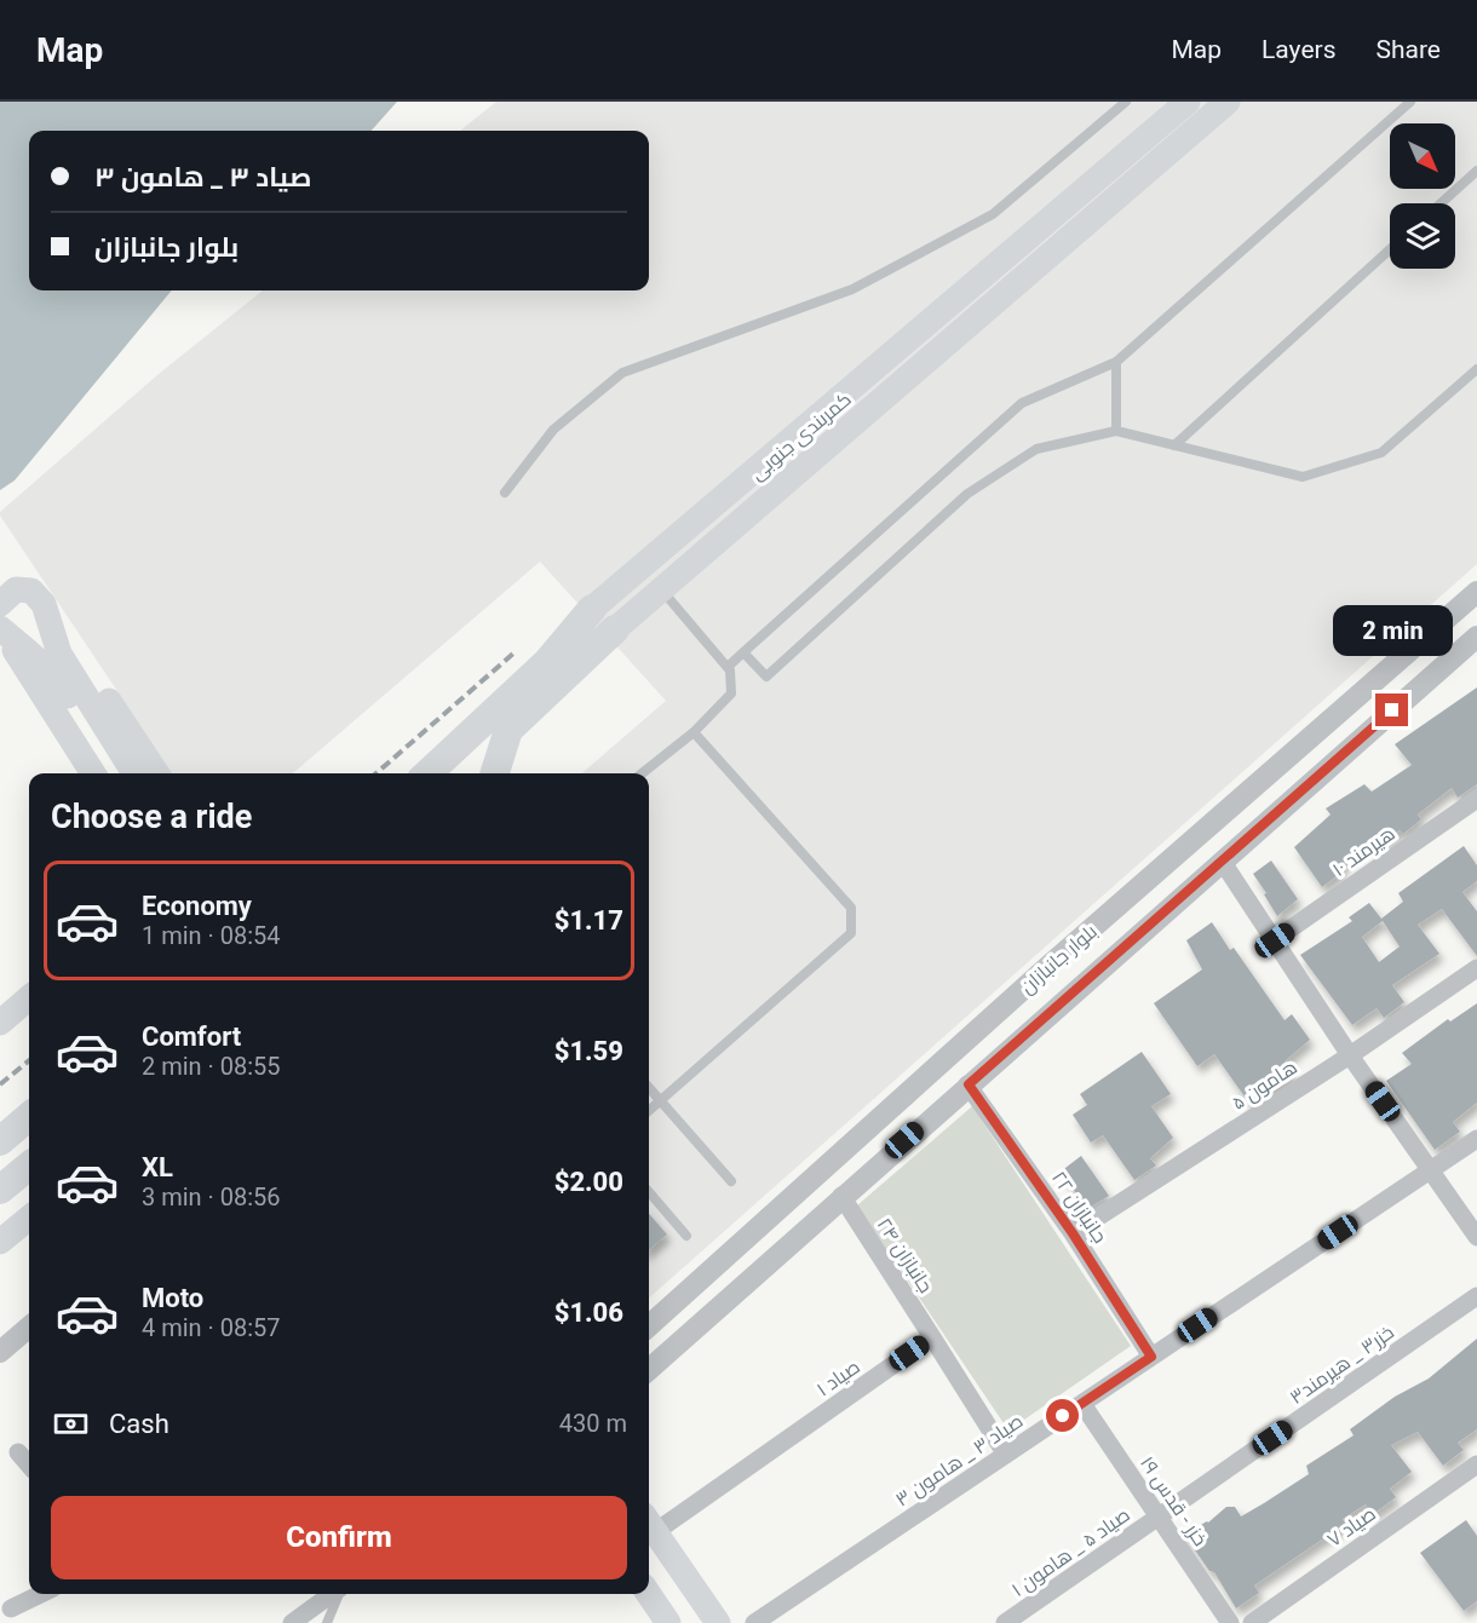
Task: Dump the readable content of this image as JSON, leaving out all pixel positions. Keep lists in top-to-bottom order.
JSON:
{
  "streets": {
    "highway": ["کمربندی جنوبی"],
    "street": [
      "هیرمند ۱۰",
      "بلوار جانبازان",
      "هامون ۵",
      "جانبازان ۲۲",
      "جانبازان ۲۴",
      "خزر۳ _ هیرمند۳",
      "صیاد ۱",
      "صیاد ۳ _ هامون ۳",
      "خزر - قدس ۱۹",
      "صیاد ۷",
      "صیاد ۵ _ هامون ۱"
    ]
  },
  "crossings": [
    ["بلوار جانبازان", "جانبازان ۲۲"],
    ["بلوار جانبازان", "جانبازان ۲۴"],
    ["هامون ۵", "جانبازان ۲۲"],
    ["جانبازان ۲۲", "صیاد ۳ _ هامون ۳"],
    ["جانبازان ۲۴", "صیاد ۱"],
    ["خزر۳ _ هیرمند۳", "خزر - قدس ۱۹"],
    ["خزر۳ _ هیرمند۳", "صیاد ۵ _ هامون ۱"],
    ["صیاد ۳ _ هامون ۳", "خزر - قدس ۱۹"],
    ["خزر - قدس ۱۹", "صیاد ۵ _ هامون ۱"]
  ],
  "north": "bottom right",
  "page": {
    "header": "Map",
    "nav": ["Map", "Layers", "Share"],
    "banner": ["صیاد ۳ _ هامون ۳", "بلوار جانبازان"],
    "bubble": "2 min",
    "heading": "Choose a ride",
    "list": [
      {
        "name": "Economy",
        "note": "1 min · 08:54",
        "value": "$1.17"
      },
      {
        "name": "Comfort",
        "note": "2 min · 08:55",
        "value": "$1.59"
      },
      {
        "name": "XL",
        "note": "3 min · 08:56",
        "value": "$2.00"
      },
      {
        "name": "Moto",
        "note": "4 min · 08:57",
        "value": "$1.06"
      }
    ],
    "pay": ["Cash", "430 m"],
    "buttons": "Confirm"
  }
}
